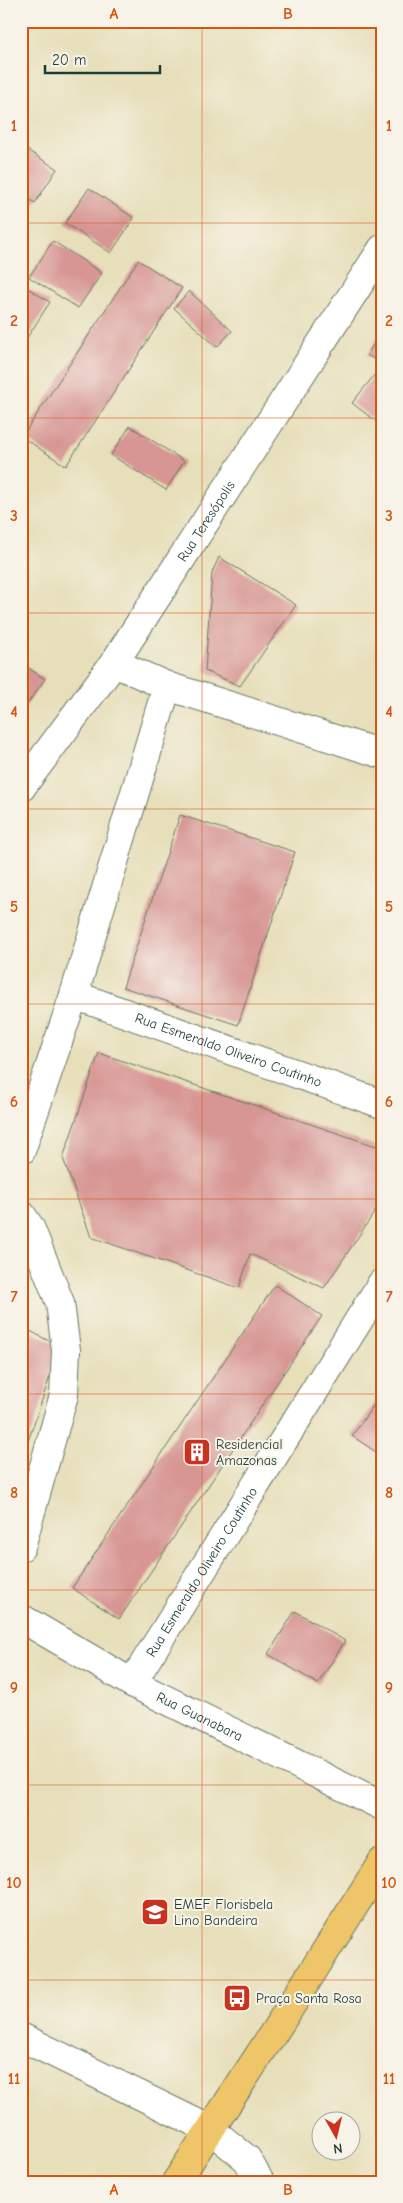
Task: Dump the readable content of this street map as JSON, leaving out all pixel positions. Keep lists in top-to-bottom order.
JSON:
{
  "streets": {
    "street": ["Rua Teresópolis", "Rua Esmeraldo Oliveiro Coutinho", "Rua Guanabara"]
  },
  "crossings": [
    ["Rua Esmeraldo Oliveiro Coutinho", "Rua Guanabara"]
  ],
  "places": {
    "building": ["Residencial Amazonas"],
    "school or university": ["EMEF Florisbela Lino Bandeira"],
    "bus stop": ["Praça Santa Rosa"]
  },
  "scale_bar": "20 m",
  "north": "bottom",
  "grid": {
    "columns": ["A", "B"],
    "rows": [
      "1",
      "2",
      "3",
      "4",
      "5",
      "6",
      "7",
      "8",
      "9",
      "10",
      "11"
    ]
  }
}
